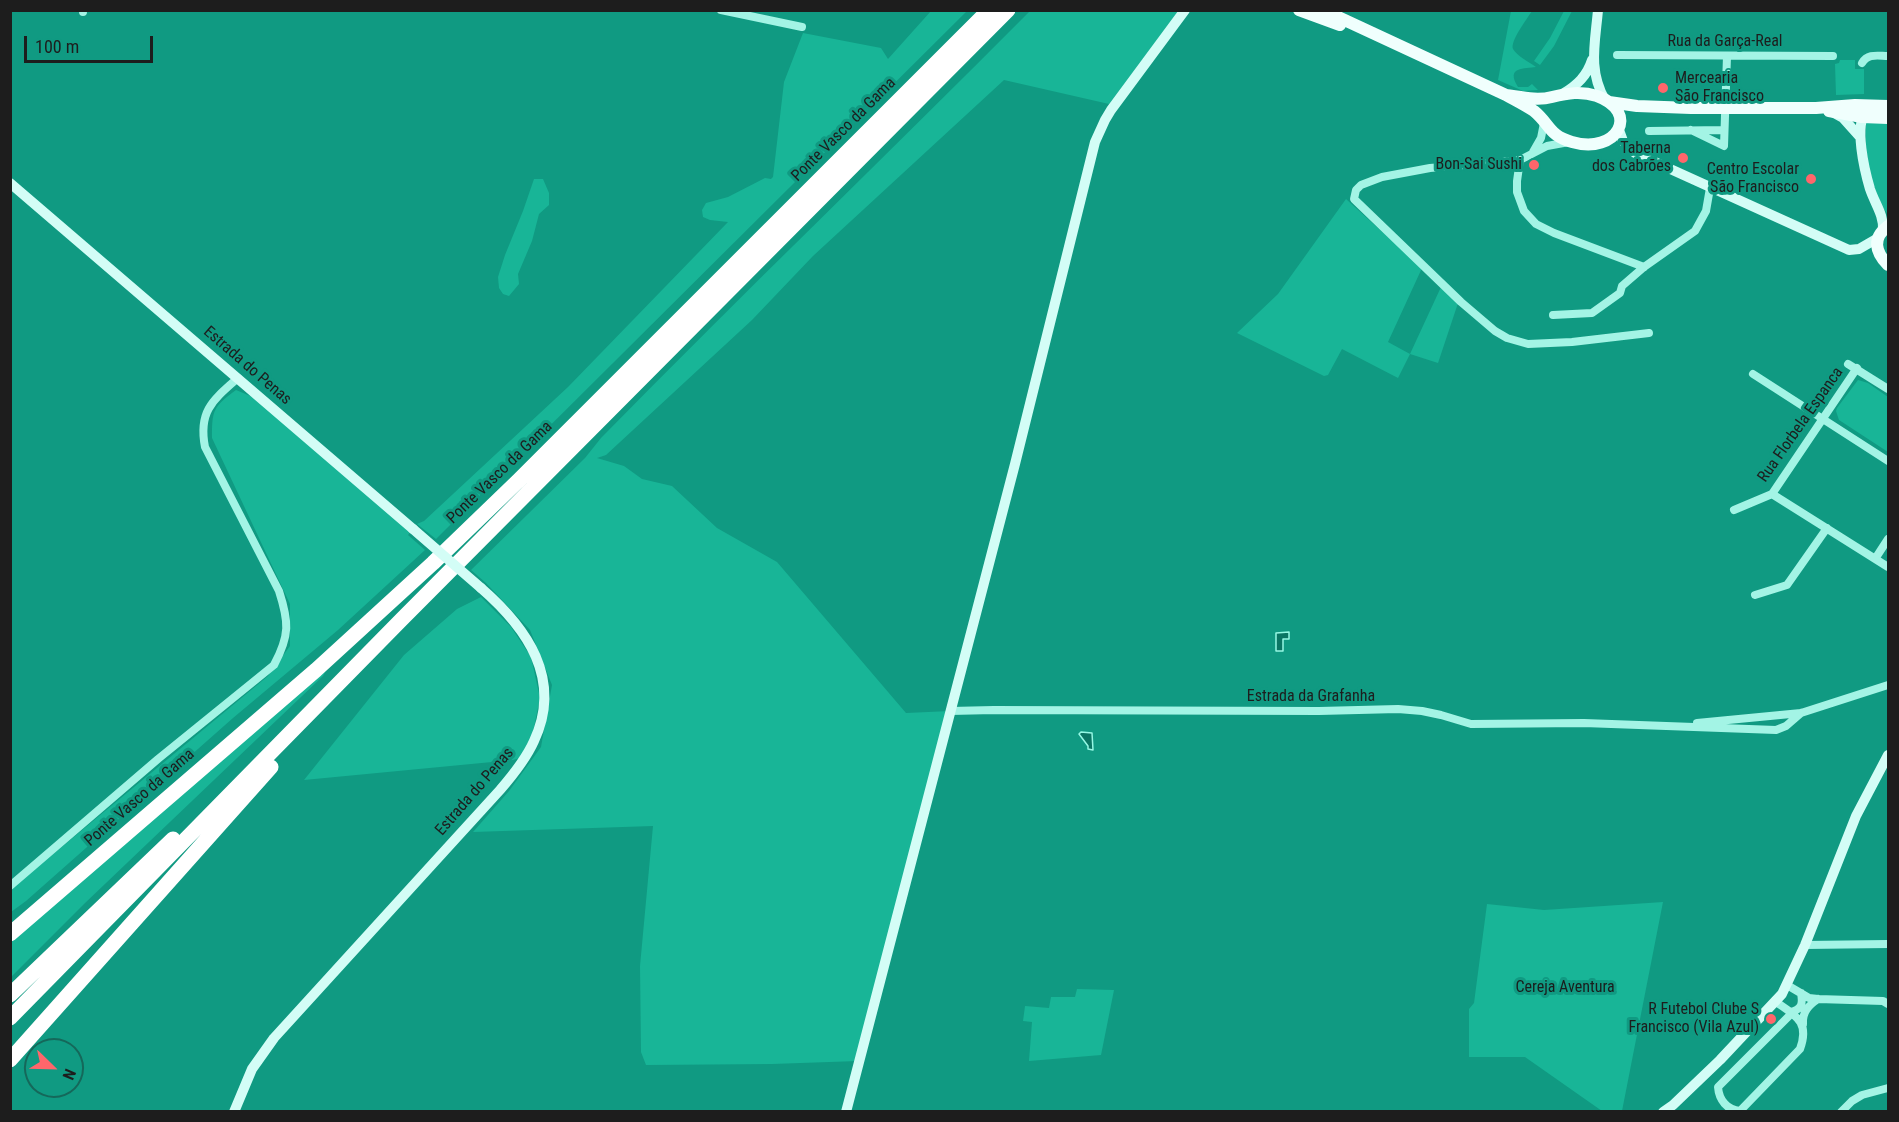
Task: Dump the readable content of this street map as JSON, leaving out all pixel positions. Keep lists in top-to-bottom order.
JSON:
{
  "streets": {
    "highway": ["Ponte Vasco da Gama"],
    "street": [
      "Rua da Garça-Real",
      "Estrada do Penas",
      "Rua Florbela Espanca",
      "Estrada da Grafanha"
    ]
  },
  "parks": ["Cereja Aventura"],
  "places": [
    "Mercearia São Francisco",
    "Taberna dos Cabrões",
    "Bon-Sai Sushi",
    "Centro Escolar São Francisco",
    "R Futebol Clube S Francisco (Vila Azul)"
  ],
  "scale_bar": "100 m",
  "north": "bottom right"
}
